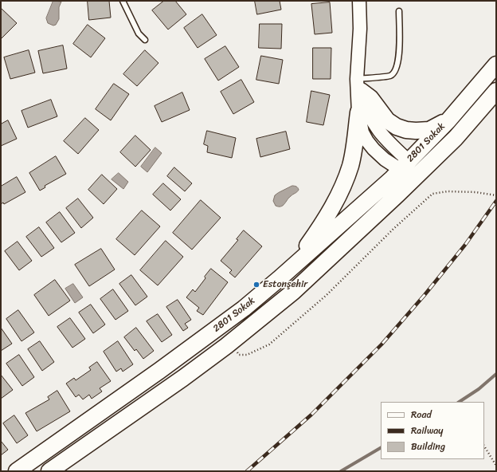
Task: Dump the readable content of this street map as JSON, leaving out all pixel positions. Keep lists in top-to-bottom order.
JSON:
{
  "streets": {
    "main road": ["2801 Sokak"]
  },
  "places": ["Estonşehir"],
  "legend": ["Road", "Railway", "Building"]
}
